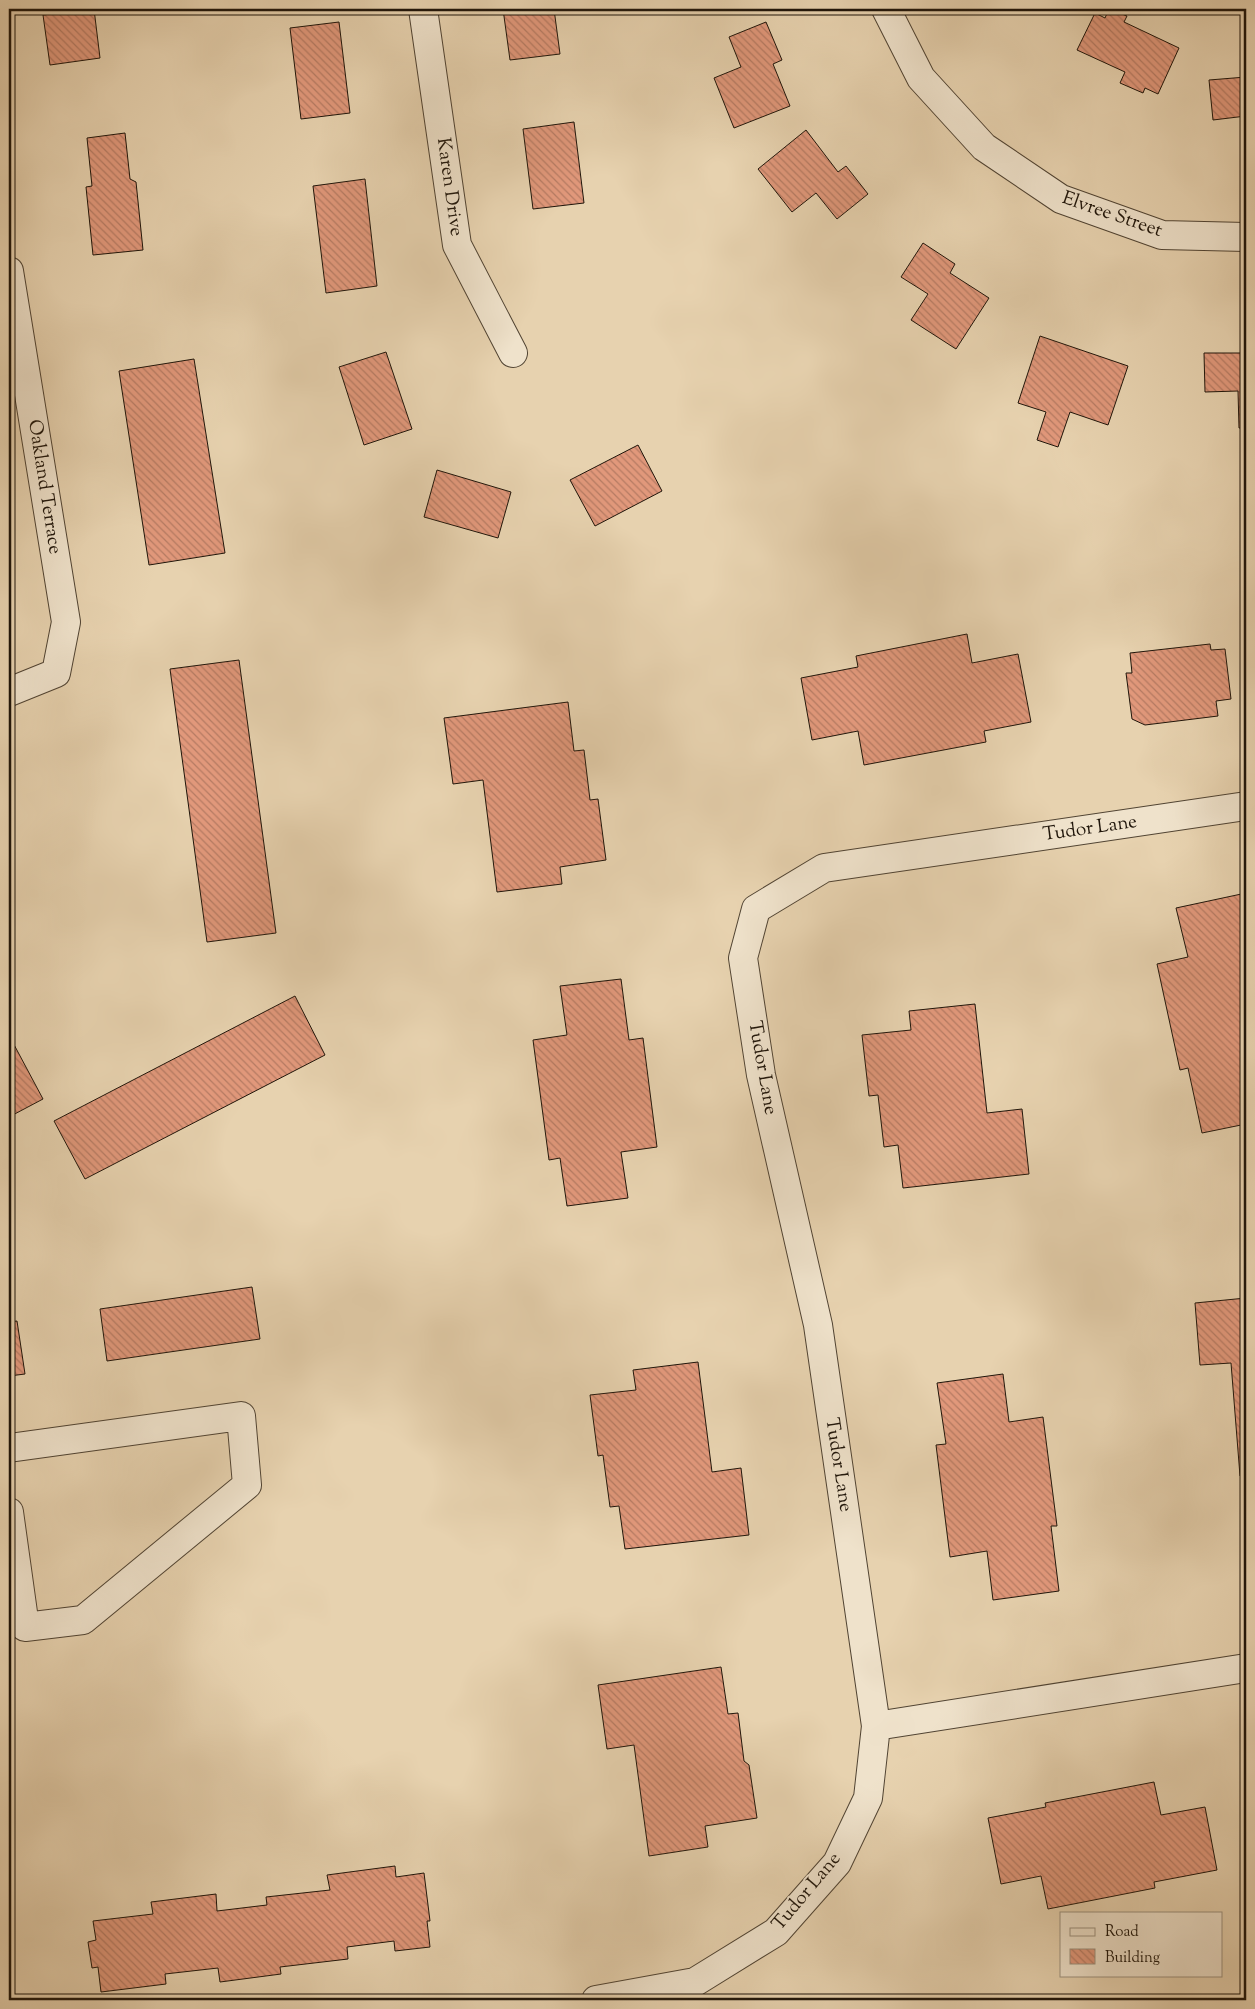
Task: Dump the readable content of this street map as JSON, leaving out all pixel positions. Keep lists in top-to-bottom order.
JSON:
{
  "streets": {
    "street": [
      "Karen Drive",
      "Elvree Street",
      "Oakland Terrace",
      "Tudor Lane"
    ]
  },
  "legend": ["Road", "Building"]
}
